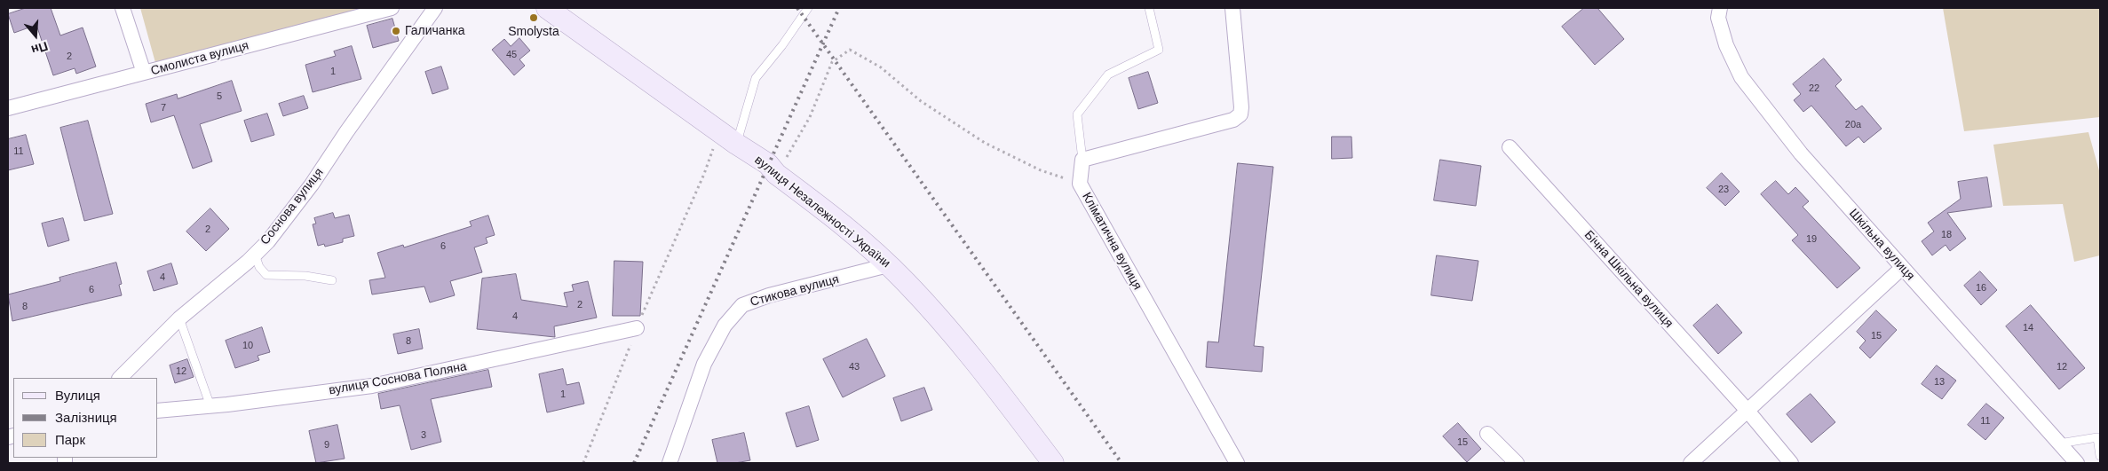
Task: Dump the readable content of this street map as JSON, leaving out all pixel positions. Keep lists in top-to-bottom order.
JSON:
{
  "streets": {
    "main road": ["вулиця Незалежності України"],
    "street": [
      "Смолиста вулиця",
      "Соснова вулиця",
      "Кліматична вулиця",
      "Шкільна вулиця",
      "Бічна Шкільна вулиця",
      "Стикова вулиця",
      "вулиця Соснова Поляна"
    ]
  },
  "crossings": [
    ["вулиця Незалежності України", "Стикова вулиця"]
  ],
  "places": ["Smolysta", "Галичанка"],
  "house_numbers": [
    "45",
    "2",
    "1",
    "22",
    "5",
    "7",
    "20а",
    "11",
    "23",
    "2",
    "18",
    "19",
    "6",
    "4",
    "16",
    "6",
    "2",
    "8",
    "4",
    "14",
    "15",
    "8",
    "10",
    "43",
    "12",
    "12",
    "13",
    "1",
    "11",
    "3",
    "15",
    "9"
  ],
  "legend": ["Вулиця", "Залізниця", "Парк"],
  "north": "bottom"
}
